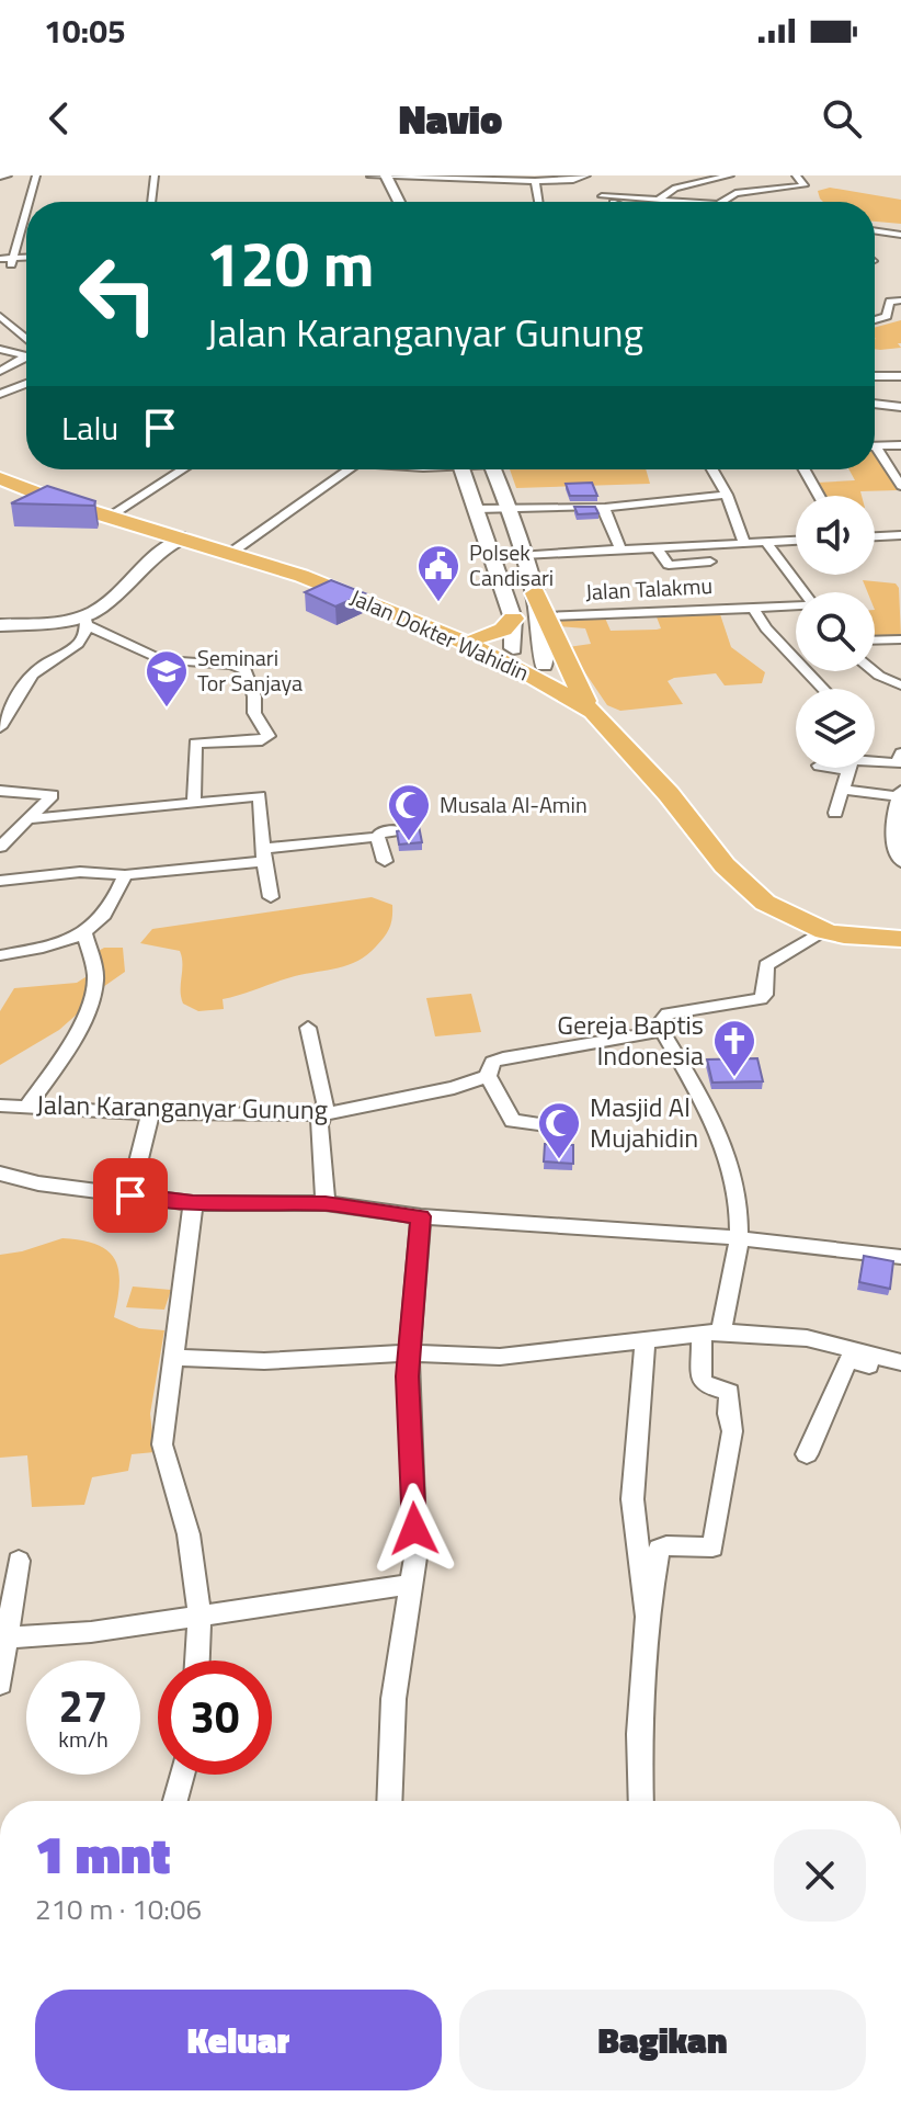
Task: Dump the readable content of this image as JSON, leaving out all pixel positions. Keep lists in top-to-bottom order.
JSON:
{
  "streets": {
    "highway": ["Jalan Dokter Wahidin"],
    "street": ["Jalan Talakmu", "Jalan Karanganyar Gunung"]
  },
  "crossings": [
    ["Jalan Dokter Wahidin", "Jalan Karanganyar Gunung"]
  ],
  "places": {
    "public building": ["Polsek Candisari"],
    "school or university": ["Seminari Tor Sanjaya"],
    "mosque": ["Musala Al-Amin", "Masjid Al Mujahidin"],
    "church": ["Gereja Baptis Indonesia"]
  },
  "page": {
    "status": "10:05",
    "header": "Navio",
    "turn": ["120 m", "Jalan Karanganyar Gunung"],
    "then": "Lalu",
    "speed": "27 km/h",
    "limit": "30",
    "heading": ["1 mnt", "210 m · 10:06"],
    "buttons": ["Keluar", "Bagikan"]
  }
}
